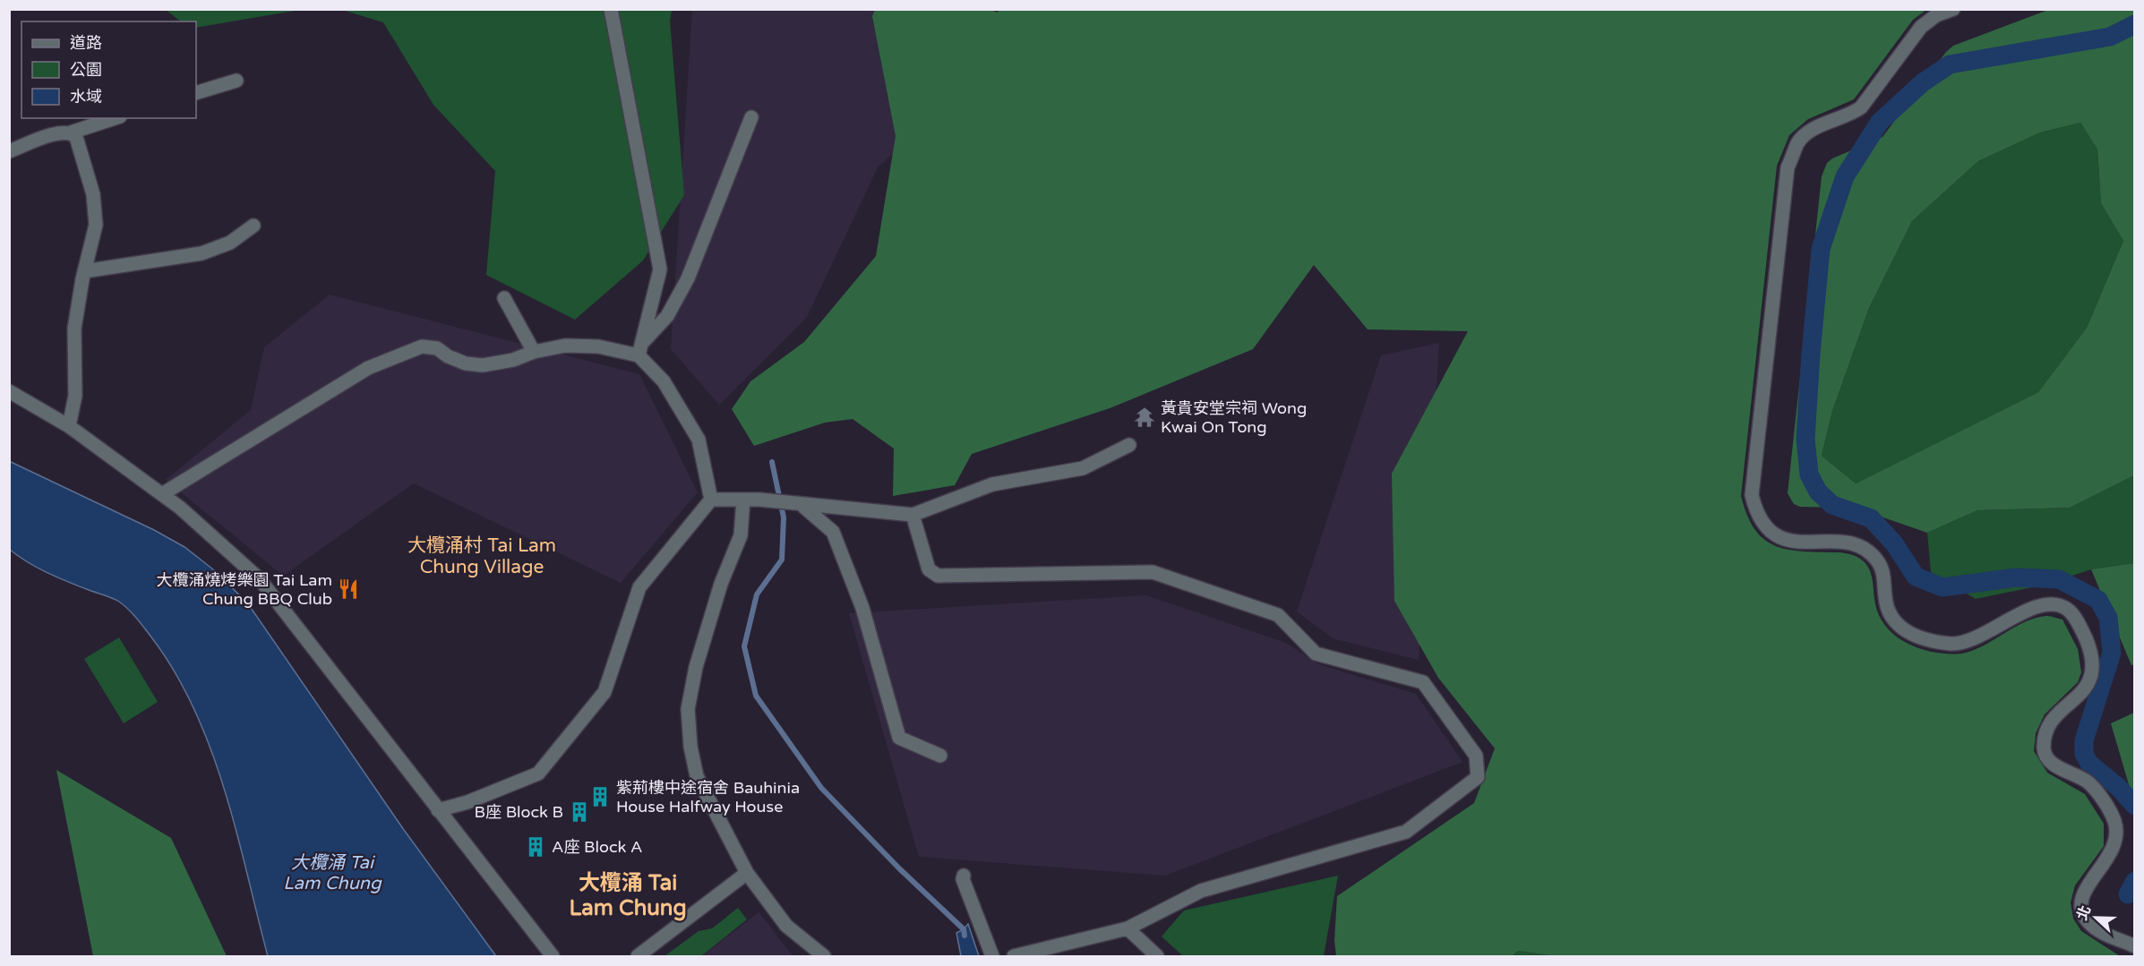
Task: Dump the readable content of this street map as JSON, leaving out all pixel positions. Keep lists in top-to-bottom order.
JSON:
{
  "districts": ["大欖涌村 Tai Lam Chung Village", "大欖涌 Tai Lam Chung"],
  "water": ["大欖涌 Tai Lam Chung"],
  "places": {
    "temple": ["黃貴安堂宗祠 Wong Kwai On Tong"],
    "restaurant": ["大欖涌燒烤樂園 Tai Lam Chung BBQ Club"],
    "building": ["紫荊樓中途宿舍 Bauhinia House Halfway House", "B座 Block B", "A座 Block A"]
  },
  "legend": ["道路", "公園", "水域"],
  "north": "left"
}
